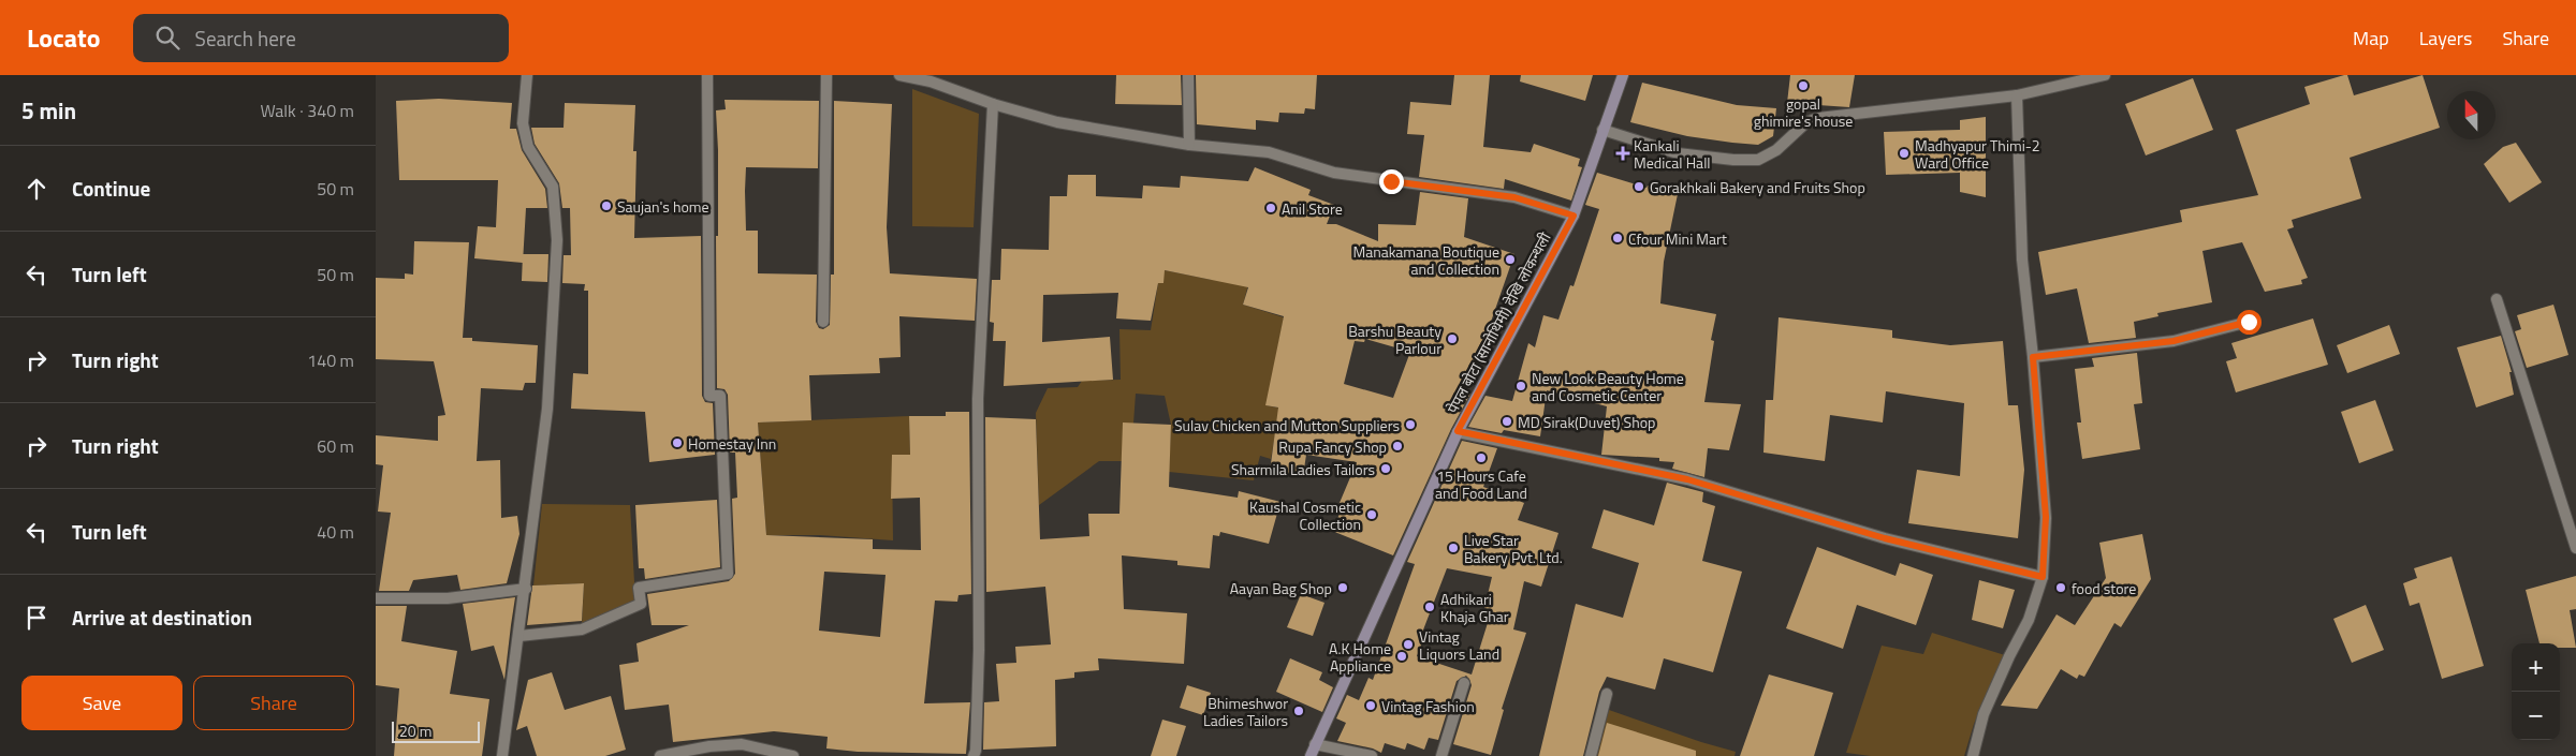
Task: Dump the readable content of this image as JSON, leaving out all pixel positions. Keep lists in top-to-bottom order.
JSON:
{
  "streets": {
    "main road": ["पेपल बोटा (सानोथिमी) देखि लोकन्थली"]
  },
  "places": {
    "other": [
      "gopal ghimire's house",
      "Madhyapur Thimi-2 Ward Office",
      "Gorakhkali Bakery and Fruits Shop",
      "Saujan's home",
      "Anil Store",
      "Cfour Mini Mart",
      "Manakamana Boutique and Collection",
      "Barshu Beauty Parlour",
      "New Look Beauty Home and Cosmetic Center",
      "MD Sirak(Duvet) Shop",
      "Sulav Chicken and Mutton Suppliers",
      "Homestay Inn",
      "Rupa Fancy Shop",
      "15 Hours Cafe and Food Land",
      "Sharmila Ladies Tailors",
      "Kaushal Cosmetic Collection",
      "Live Star Bakery Pvt. Ltd.",
      "Aayan Bag Shop",
      "food store",
      "Adhikari Khaja Ghar",
      "Vintag Liquors Land",
      "A.K Home Appliance",
      "Vintag Fashion",
      "Bhimeshwor Ladies Tailors"
    ],
    "health": ["Kankali Medical Hall"]
  },
  "scale_bar": "20 m",
  "north": "top",
  "page": {
    "header": "Locato",
    "search": "Search here",
    "nav": ["Map", "Layers", "Share"],
    "heading": ["5 min", "Walk · 340 m"],
    "list": [
      ["Continue", "50 m"],
      ["Turn left", "50 m"],
      ["Turn right", "140 m"],
      ["Turn right", "60 m"],
      ["Turn left", "40 m"],
      "Arrive at destination"
    ],
    "map_buttons": ["+", "−"],
    "buttons": ["Save", "Share"],
    "scale": "20 m"
  }
}
